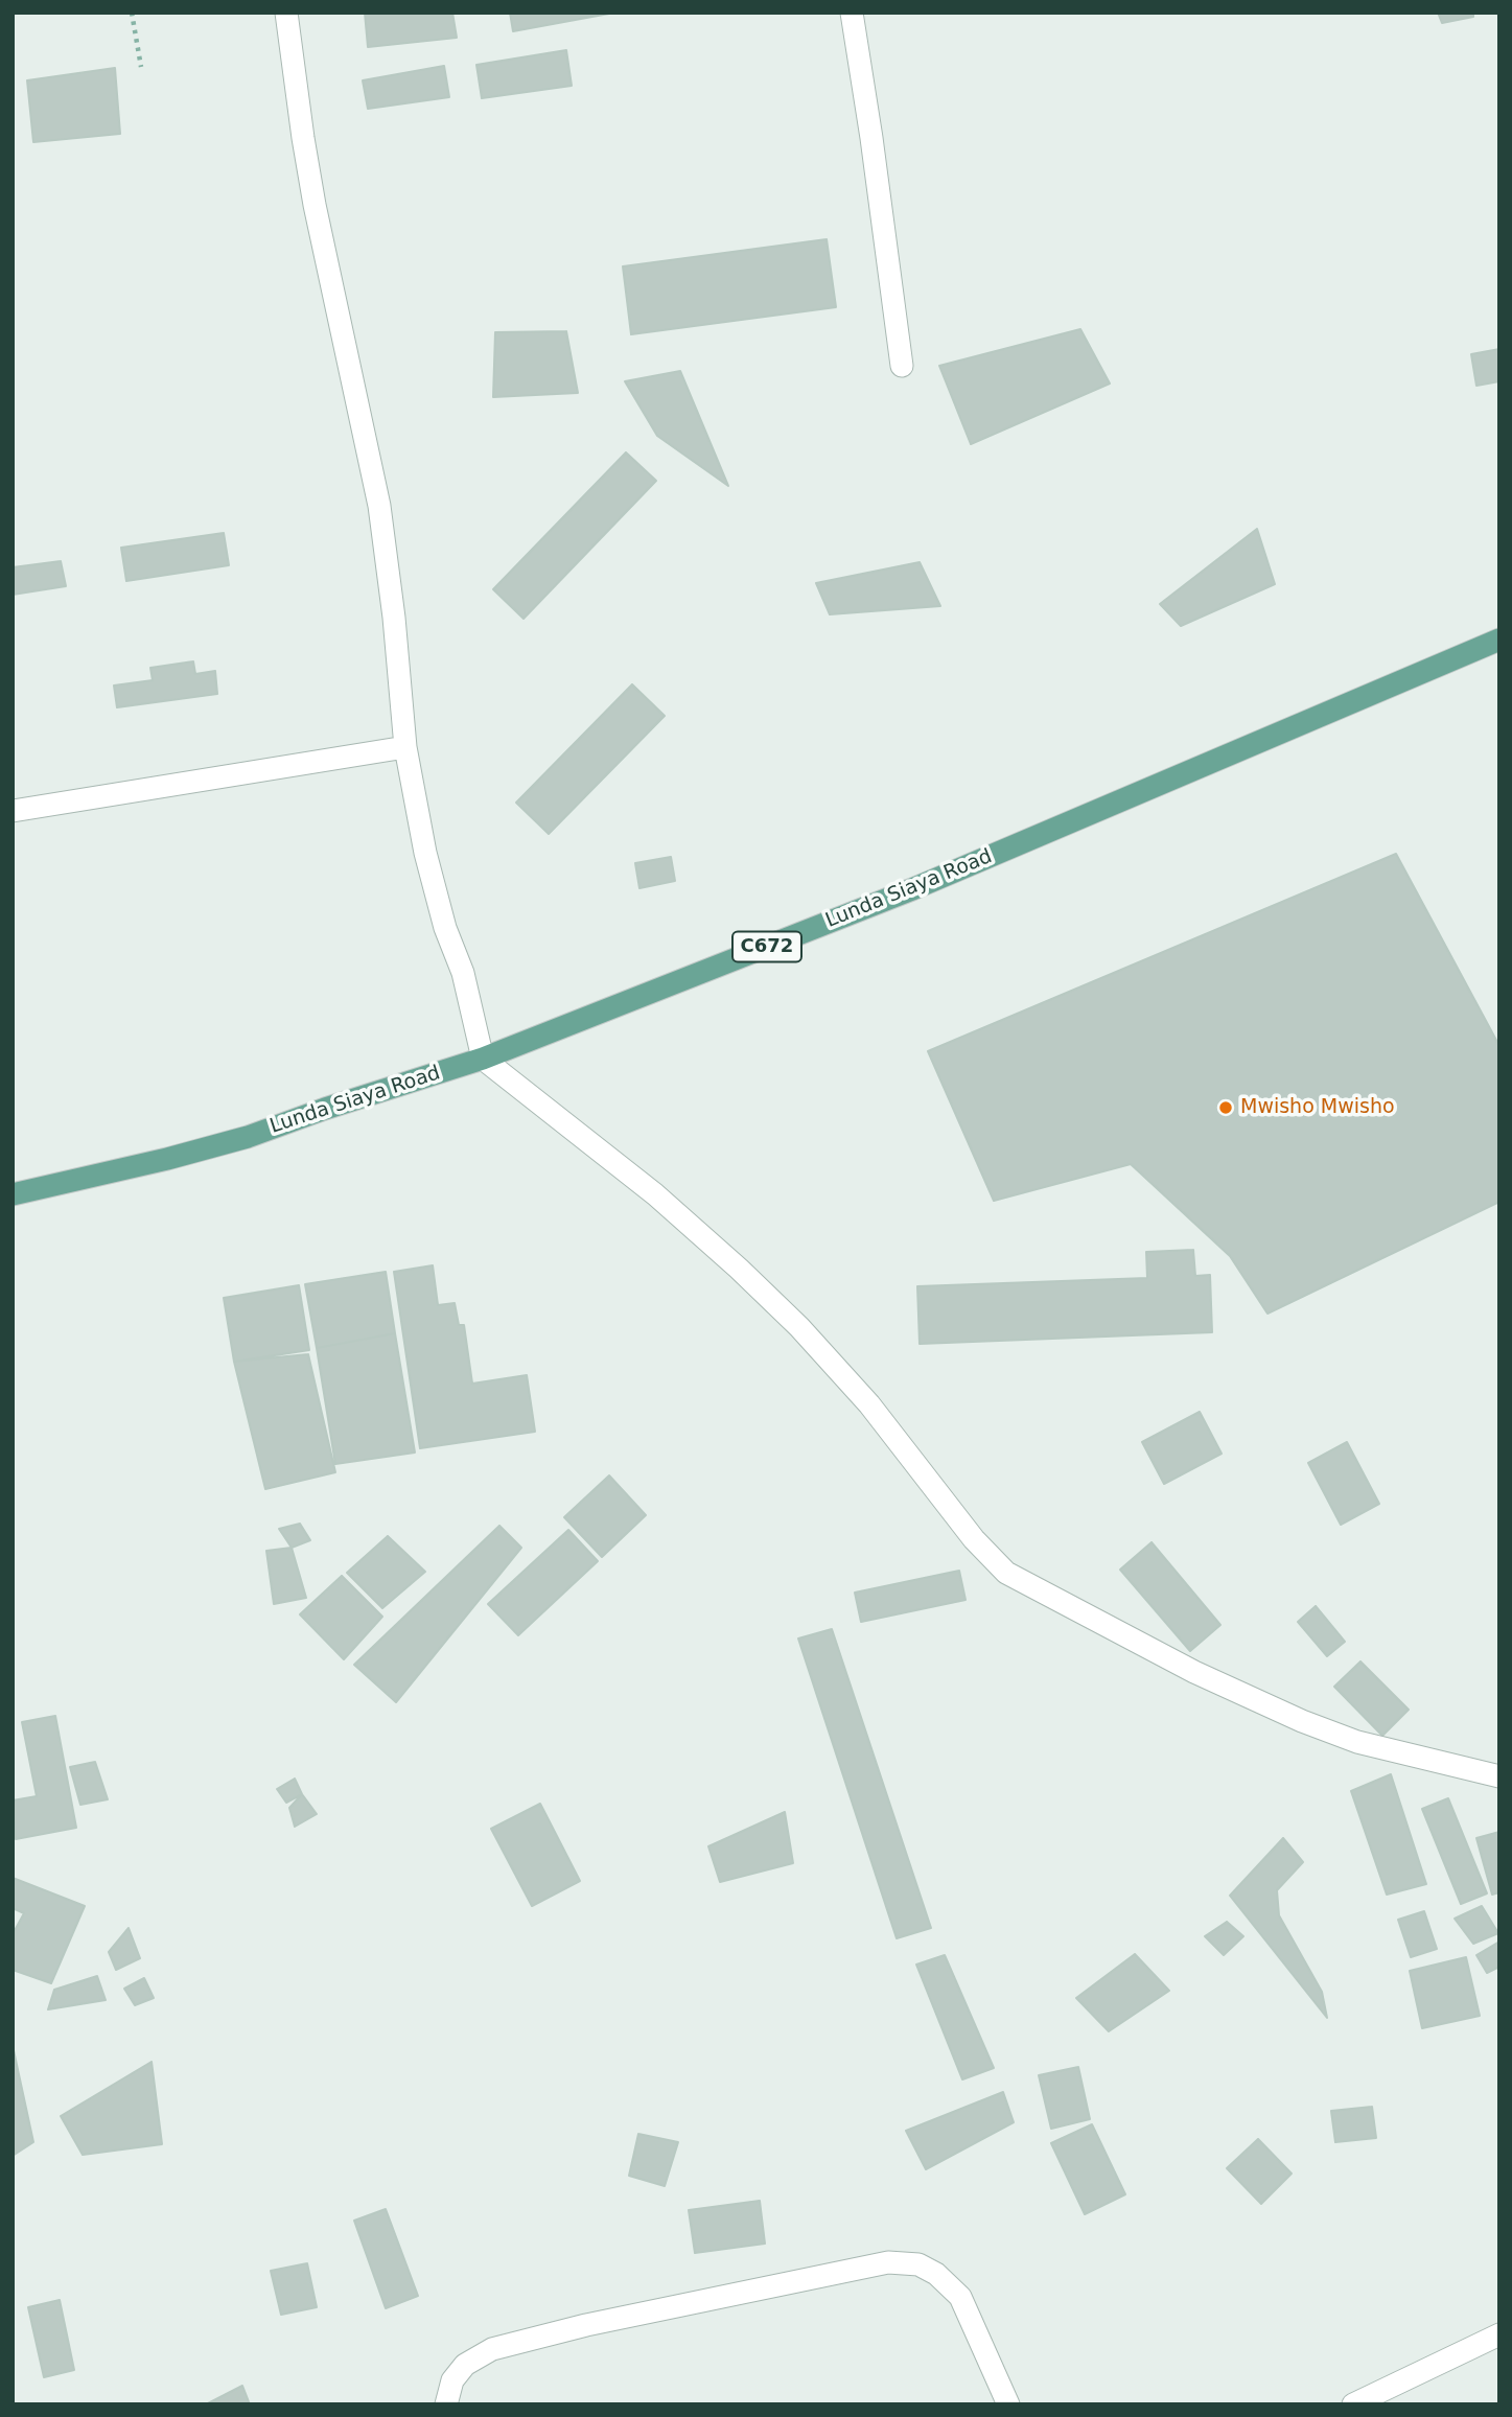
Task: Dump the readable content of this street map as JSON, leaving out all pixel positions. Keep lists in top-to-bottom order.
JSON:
{
  "streets": {
    "main road": ["Lunda Siaya Road", "C672"]
  },
  "places": ["Mwisho Mwisho"]
}
